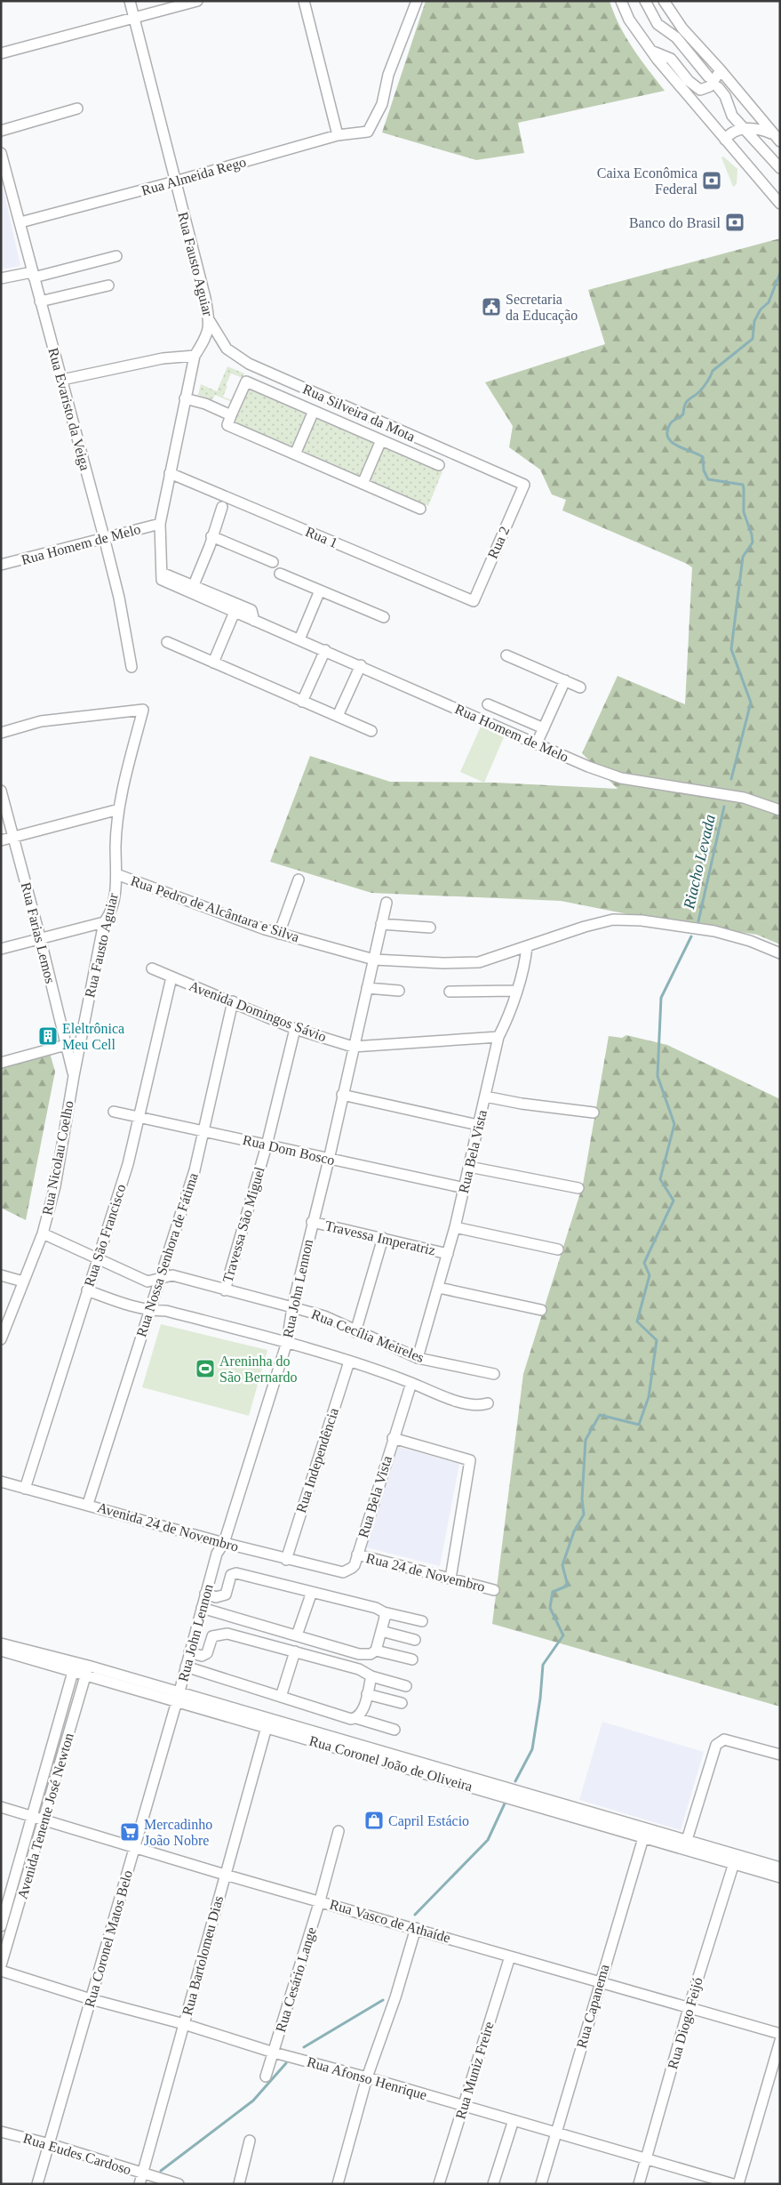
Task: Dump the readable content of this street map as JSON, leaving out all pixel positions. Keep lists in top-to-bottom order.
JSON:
{
  "streets": {
    "street": [
      "Rua Almeida Rego",
      "Rua Fausto Aguiar",
      "Rua Evaristo da Veiga",
      "Rua Silveira da Mota",
      "Rua 1",
      "Rua 2",
      "Rua Homem de Melo",
      "Rua Pedro de Alcântara e Silva",
      "Rua Farias Lemos",
      "Avenida Domingos Sávio",
      "Rua Dom Bosco",
      "Rua Bela Vista",
      "Rua Nicolau Coelho",
      "Travessa São Miguel",
      "Rua São Francisco",
      "Travessa Imperatriz",
      "Rua Nossa Senhora de Fátima",
      "Rua John Lennon",
      "Rua Cecília Meireles",
      "Rua Independência",
      "Avenida 24 de Novembro",
      "Rua 24 de Novembro",
      "Rua Coronel João de Oliveira",
      "Avenida Tenente José Newton",
      "Rua Vasco de Athaíde",
      "Rua Coronel Matos Belo",
      "Rua Bartolomeu Dias",
      "Rua Cesário Lange",
      "Rua Capanema",
      "Rua Diogo Feijó",
      "Rua Muniz Freire",
      "Rua Afonso Henrique",
      "Rua Eudes Cardoso"
    ]
  },
  "crossings": [
    ["Rua Almeida Rego", "Rua Fausto Aguiar"],
    ["Rua Almeida Rego", "Rua Evaristo da Veiga"],
    ["Rua Fausto Aguiar", "Rua Silveira da Mota"],
    ["Rua Fausto Aguiar", "Rua 1"],
    ["Rua Fausto Aguiar", "Rua Homem de Melo"],
    ["Rua Fausto Aguiar", "Rua Pedro de Alcântara e Silva"],
    ["Rua Fausto Aguiar", "Rua Farias Lemos"],
    ["Rua Fausto Aguiar", "Rua Nicolau Coelho"],
    ["Rua Evaristo da Veiga", "Rua Homem de Melo"],
    ["Rua Silveira da Mota", "Rua 2"],
    ["Rua 1", "Rua 2"],
    ["Rua Pedro de Alcântara e Silva", "Rua Bela Vista"],
    ["Rua Pedro de Alcântara e Silva", "Rua John Lennon"],
    ["Rua Farias Lemos", "Rua Nicolau Coelho"],
    ["Avenida Domingos Sávio", "Rua Bela Vista"],
    ["Avenida Domingos Sávio", "Travessa São Miguel"],
    ["Avenida Domingos Sávio", "Rua São Francisco"],
    ["Avenida Domingos Sávio", "Rua Nossa Senhora de Fátima"],
    ["Avenida Domingos Sávio", "Rua John Lennon"],
    ["Rua Dom Bosco", "Rua Bela Vista"],
    ["Rua Dom Bosco", "Travessa São Miguel"],
    ["Rua Dom Bosco", "Rua São Francisco"],
    ["Rua Dom Bosco", "Rua Nossa Senhora de Fátima"],
    ["Rua Dom Bosco", "Rua John Lennon"],
    ["Rua Bela Vista", "Travessa Imperatriz"],
    ["Rua Bela Vista", "Rua Cecília Meireles"],
    ["Rua Bela Vista", "Avenida 24 de Novembro"],
    ["Rua Bela Vista", "Rua 24 de Novembro"],
    ["Rua Nicolau Coelho", "Rua Cecília Meireles"],
    ["Travessa São Miguel", "Rua Cecília Meireles"],
    ["Rua São Francisco", "Rua Cecília Meireles"],
    ["Rua São Francisco", "Avenida 24 de Novembro"],
    ["Travessa Imperatriz", "Rua John Lennon"],
    ["Rua Nossa Senhora de Fátima", "Rua Cecília Meireles"],
    ["Rua Nossa Senhora de Fátima", "Avenida 24 de Novembro"],
    ["Rua John Lennon", "Rua Cecília Meireles"],
    ["Rua John Lennon", "Avenida 24 de Novembro"],
    ["Rua John Lennon", "Rua Coronel João de Oliveira"],
    ["Rua John Lennon", "Rua Coronel Matos Belo"],
    ["Rua Cecília Meireles", "Rua Independência"],
    ["Rua Independência", "Avenida 24 de Novembro"],
    ["Rua Coronel João de Oliveira", "Avenida Tenente José Newton"],
    ["Rua Coronel João de Oliveira", "Rua Coronel Matos Belo"],
    ["Rua Coronel João de Oliveira", "Rua Bartolomeu Dias"],
    ["Rua Coronel João de Oliveira", "Rua Capanema"],
    ["Rua Coronel João de Oliveira", "Rua Diogo Feijó"],
    ["Avenida Tenente José Newton", "Rua Vasco de Athaíde"],
    ["Rua Vasco de Athaíde", "Rua Coronel Matos Belo"],
    ["Rua Vasco de Athaíde", "Rua Bartolomeu Dias"],
    ["Rua Vasco de Athaíde", "Rua Cesário Lange"],
    ["Rua Vasco de Athaíde", "Rua Capanema"],
    ["Rua Vasco de Athaíde", "Rua Diogo Feijó"],
    ["Rua Vasco de Athaíde", "Rua Muniz Freire"],
    ["Rua Coronel Matos Belo", "Rua Afonso Henrique"],
    ["Rua Coronel Matos Belo", "Rua Eudes Cardoso"],
    ["Rua Bartolomeu Dias", "Rua Afonso Henrique"],
    ["Rua Bartolomeu Dias", "Rua Eudes Cardoso"],
    ["Rua Cesário Lange", "Rua Afonso Henrique"],
    ["Rua Capanema", "Rua Afonso Henrique"],
    ["Rua Diogo Feijó", "Rua Afonso Henrique"],
    ["Rua Muniz Freire", "Rua Afonso Henrique"]
  ],
  "water": ["Riacho Levada"],
  "places": {
    "bank": ["Caixa Econômica Federal", "Banco do Brasil"],
    "public building": ["Secretaria da Educação"],
    "building": ["Eleltrônica Meu Cell"],
    "sports": ["Areninha do São Bernardo"],
    "shop": ["Capril Estácio"],
    "supermarket": ["Mercadinho João Nobre"]
  }
}
